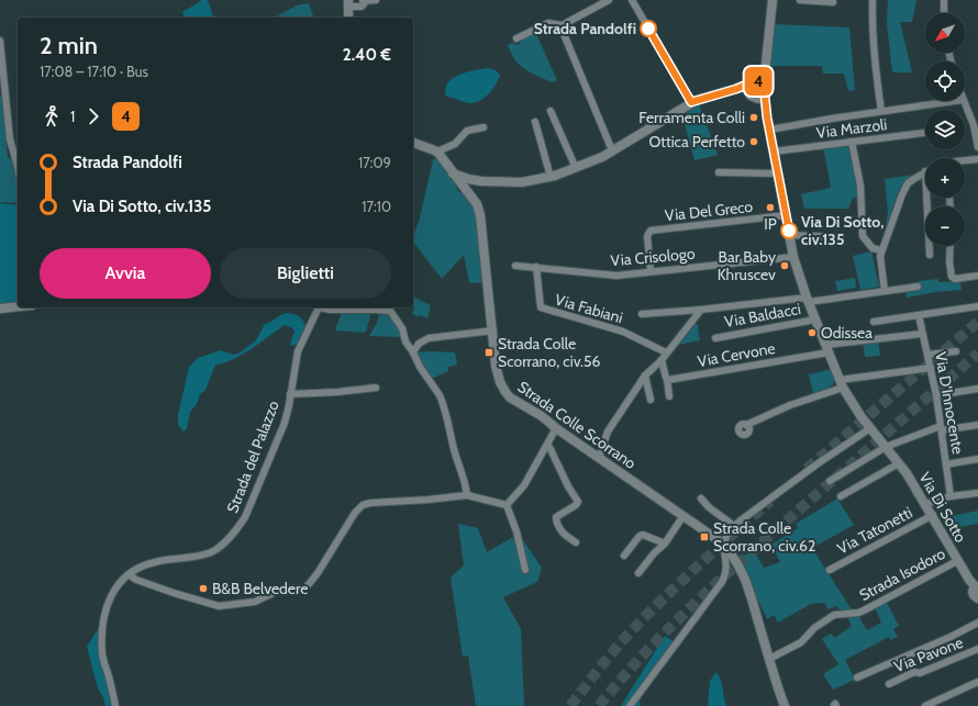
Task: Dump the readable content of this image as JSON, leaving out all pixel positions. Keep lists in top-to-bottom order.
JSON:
{
  "streets": {
    "street": [
      "Via Marzoli",
      "Via Del Greco",
      "Via Crisologo",
      "Via Fabiani",
      "Via Baldacci",
      "Via Cervone",
      "Via D'Innocente",
      "Strada Colle Scorrano",
      "Strada del Palazzo",
      "Via Di Sotto",
      "Via Tatonetti",
      "Strada Isodoro",
      "Via Pavone"
    ]
  },
  "crossings": [
    ["Via Marzoli", "Via Di Sotto"],
    ["Via Del Greco", "Via Crisologo"],
    ["Via Del Greco", "Via Di Sotto"],
    ["Via Crisologo", "Via Fabiani"],
    ["Via Crisologo", "Via Di Sotto"],
    ["Via Baldacci", "Via Di Sotto"],
    ["Via Cervone", "Via D'Innocente"],
    ["Via Cervone", "Via Di Sotto"],
    ["Strada Colle Scorrano", "Strada Isodoro"],
    ["Via Di Sotto", "Via Tatonetti"],
    ["Via Di Sotto", "Strada Isodoro"]
  ],
  "places": {
    "other": [
      "Strada Pandolfi",
      "Ferramenta Colli",
      "Ottica Perfetto",
      "IP",
      "Via Di Sotto, civ.135",
      "Bar Baby Khruscev",
      "Odissea",
      "B&B Belvedere"
    ],
    "transit": ["Strada Colle Scorrano, civ.56", "Strada Colle Scorrano, civ.62"]
  },
  "lines": ["bus line 4"],
  "north": "bottom left",
  "page": {
    "on_map": "4",
    "map_buttons": ["+", "−"],
    "heading": ["2 min", "17:08 – 17:10 · Bus", "2.40 €"],
    "legs": ["1", "4"],
    "list": [
      {
        "name": "Strada Pandolfi",
        "value": "17:09"
      },
      {
        "name": "Via Di Sotto, civ.135",
        "value": "17:10"
      }
    ],
    "buttons": ["Avvia", "Biglietti"]
  }
}
